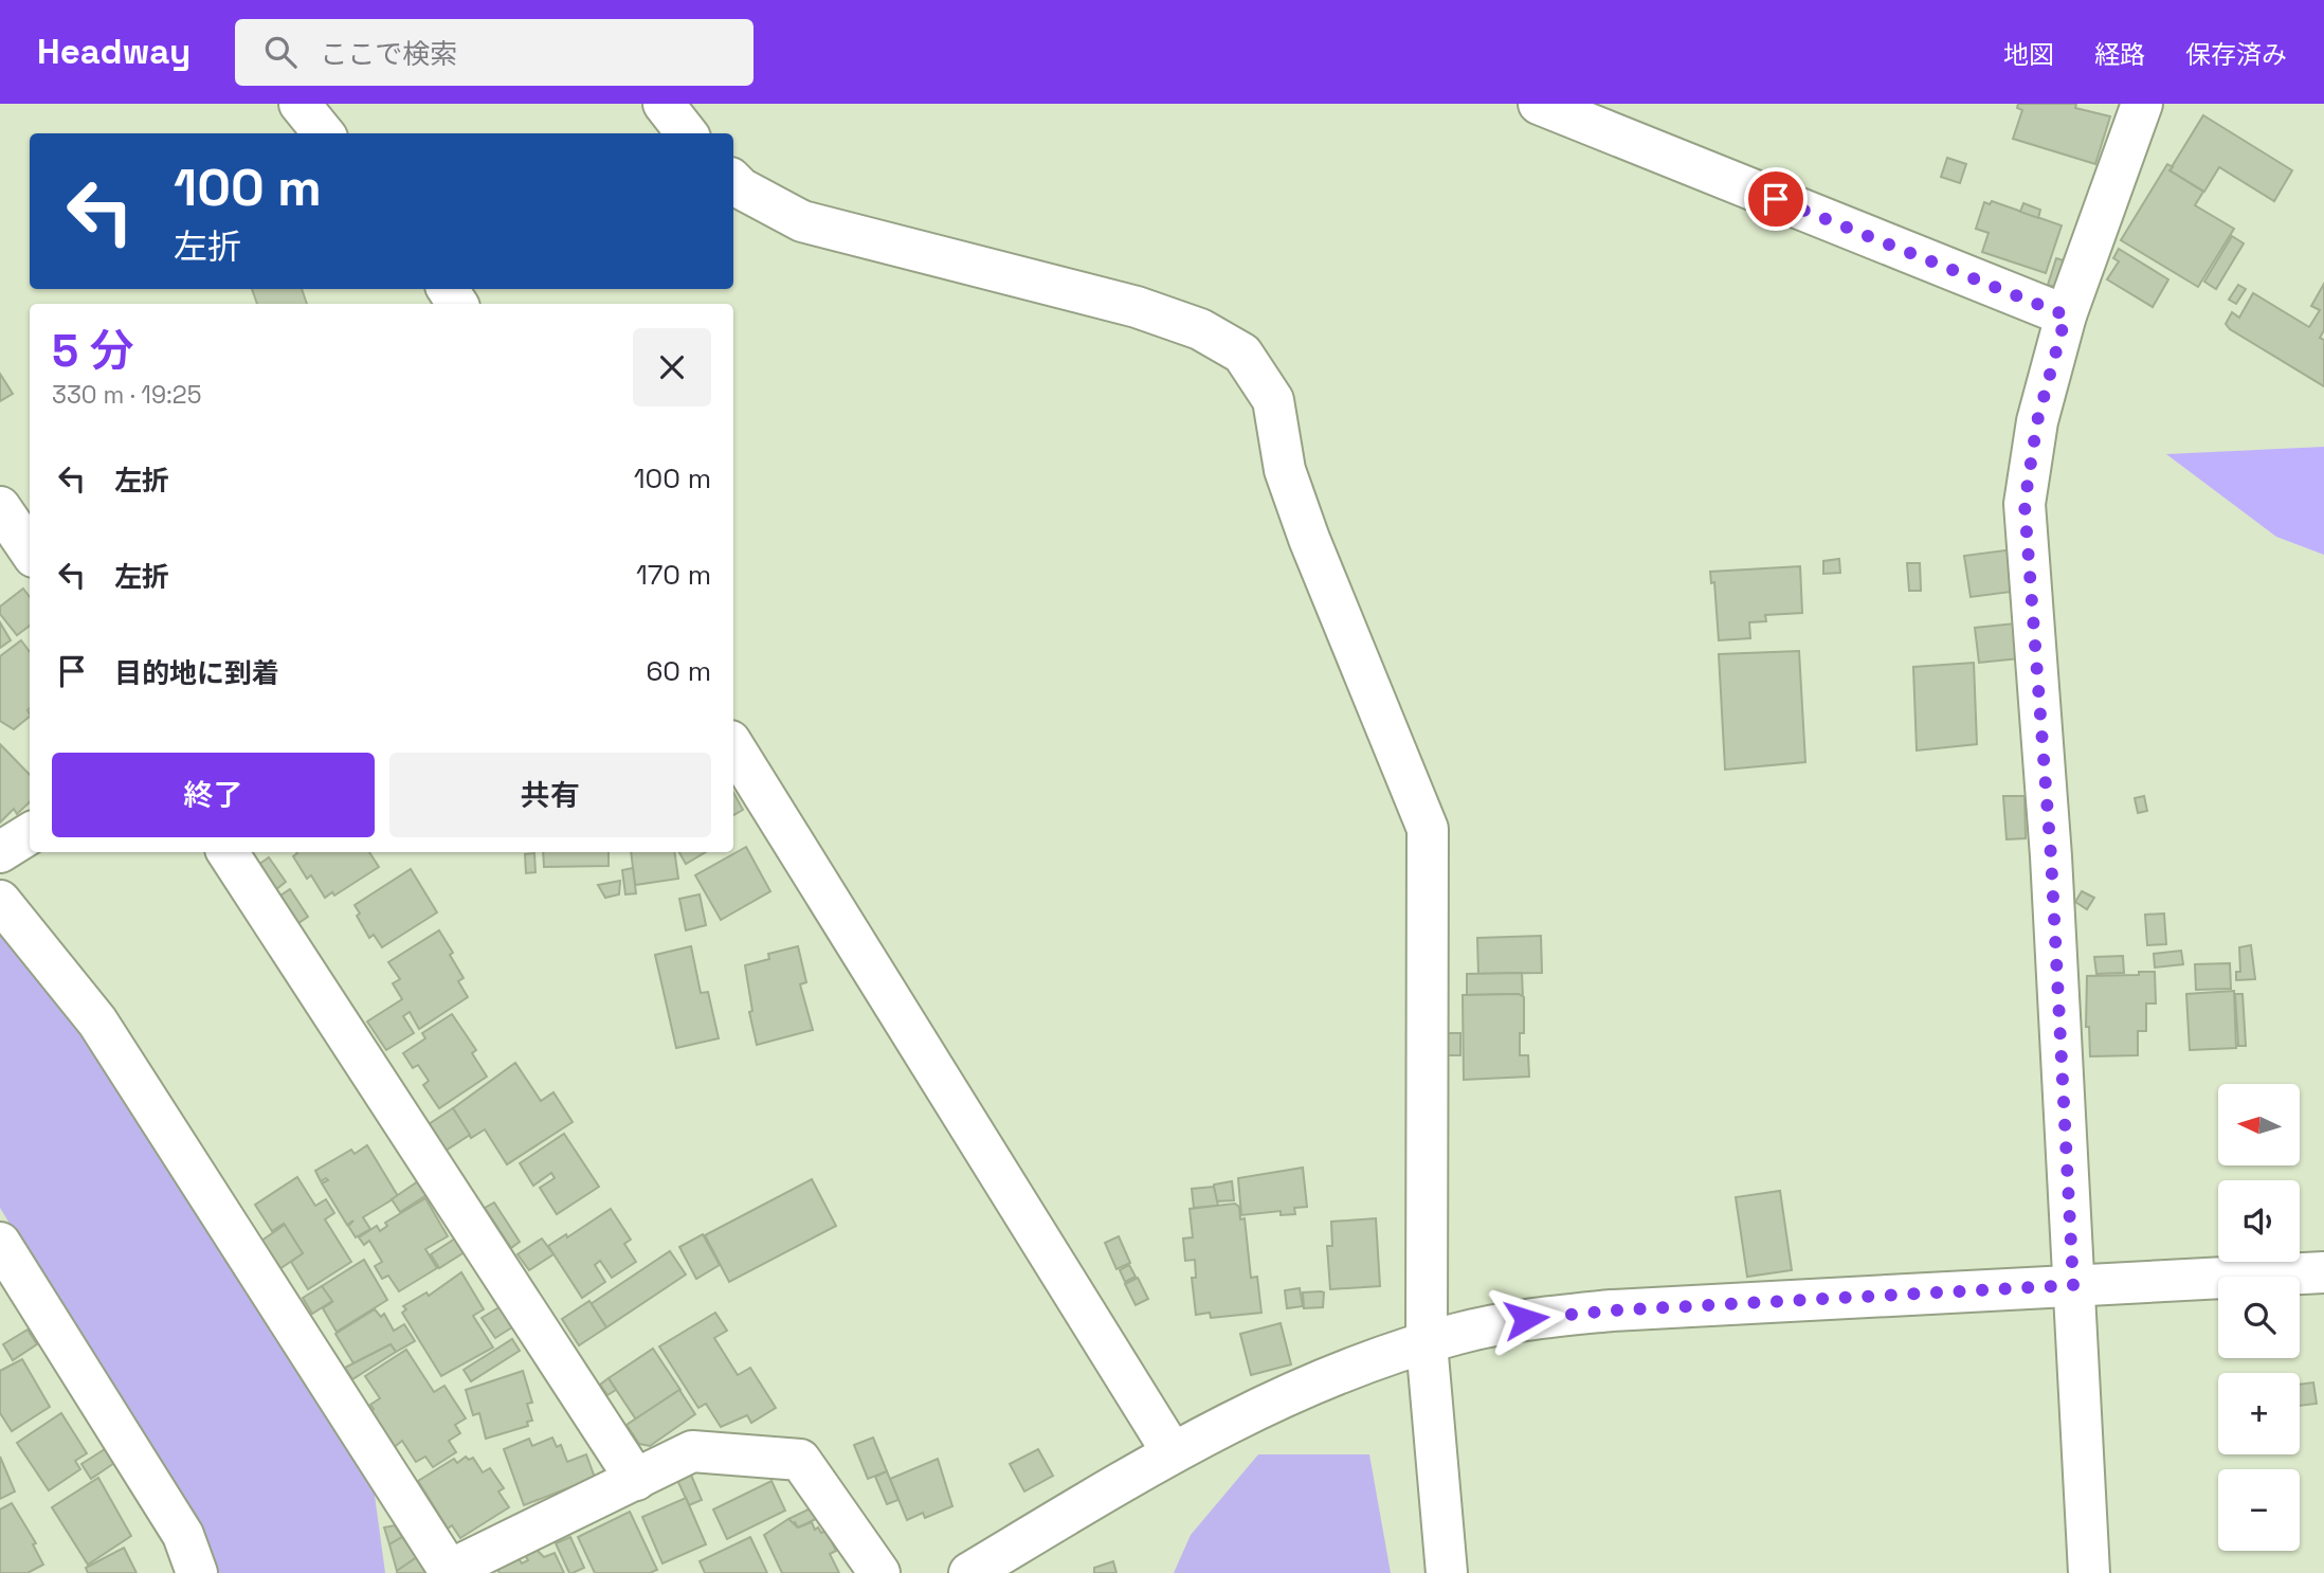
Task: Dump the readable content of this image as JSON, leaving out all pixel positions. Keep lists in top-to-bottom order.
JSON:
{
  "north": "left",
  "page": {
    "header": "Headway",
    "search": "ここで検索",
    "nav": ["地図", "経路", "保存済み"],
    "turn": ["100 m", "左折"],
    "heading": ["5 分", "330 m · 19:25"],
    "list": [
      {
        "name": "左折",
        "value": "100 m"
      },
      {
        "name": "左折",
        "value": "170 m"
      },
      {
        "name": "目的地に到着",
        "value": "60 m"
      }
    ],
    "buttons": ["終了", "共有"],
    "map_buttons": ["+", "−"]
  }
}
